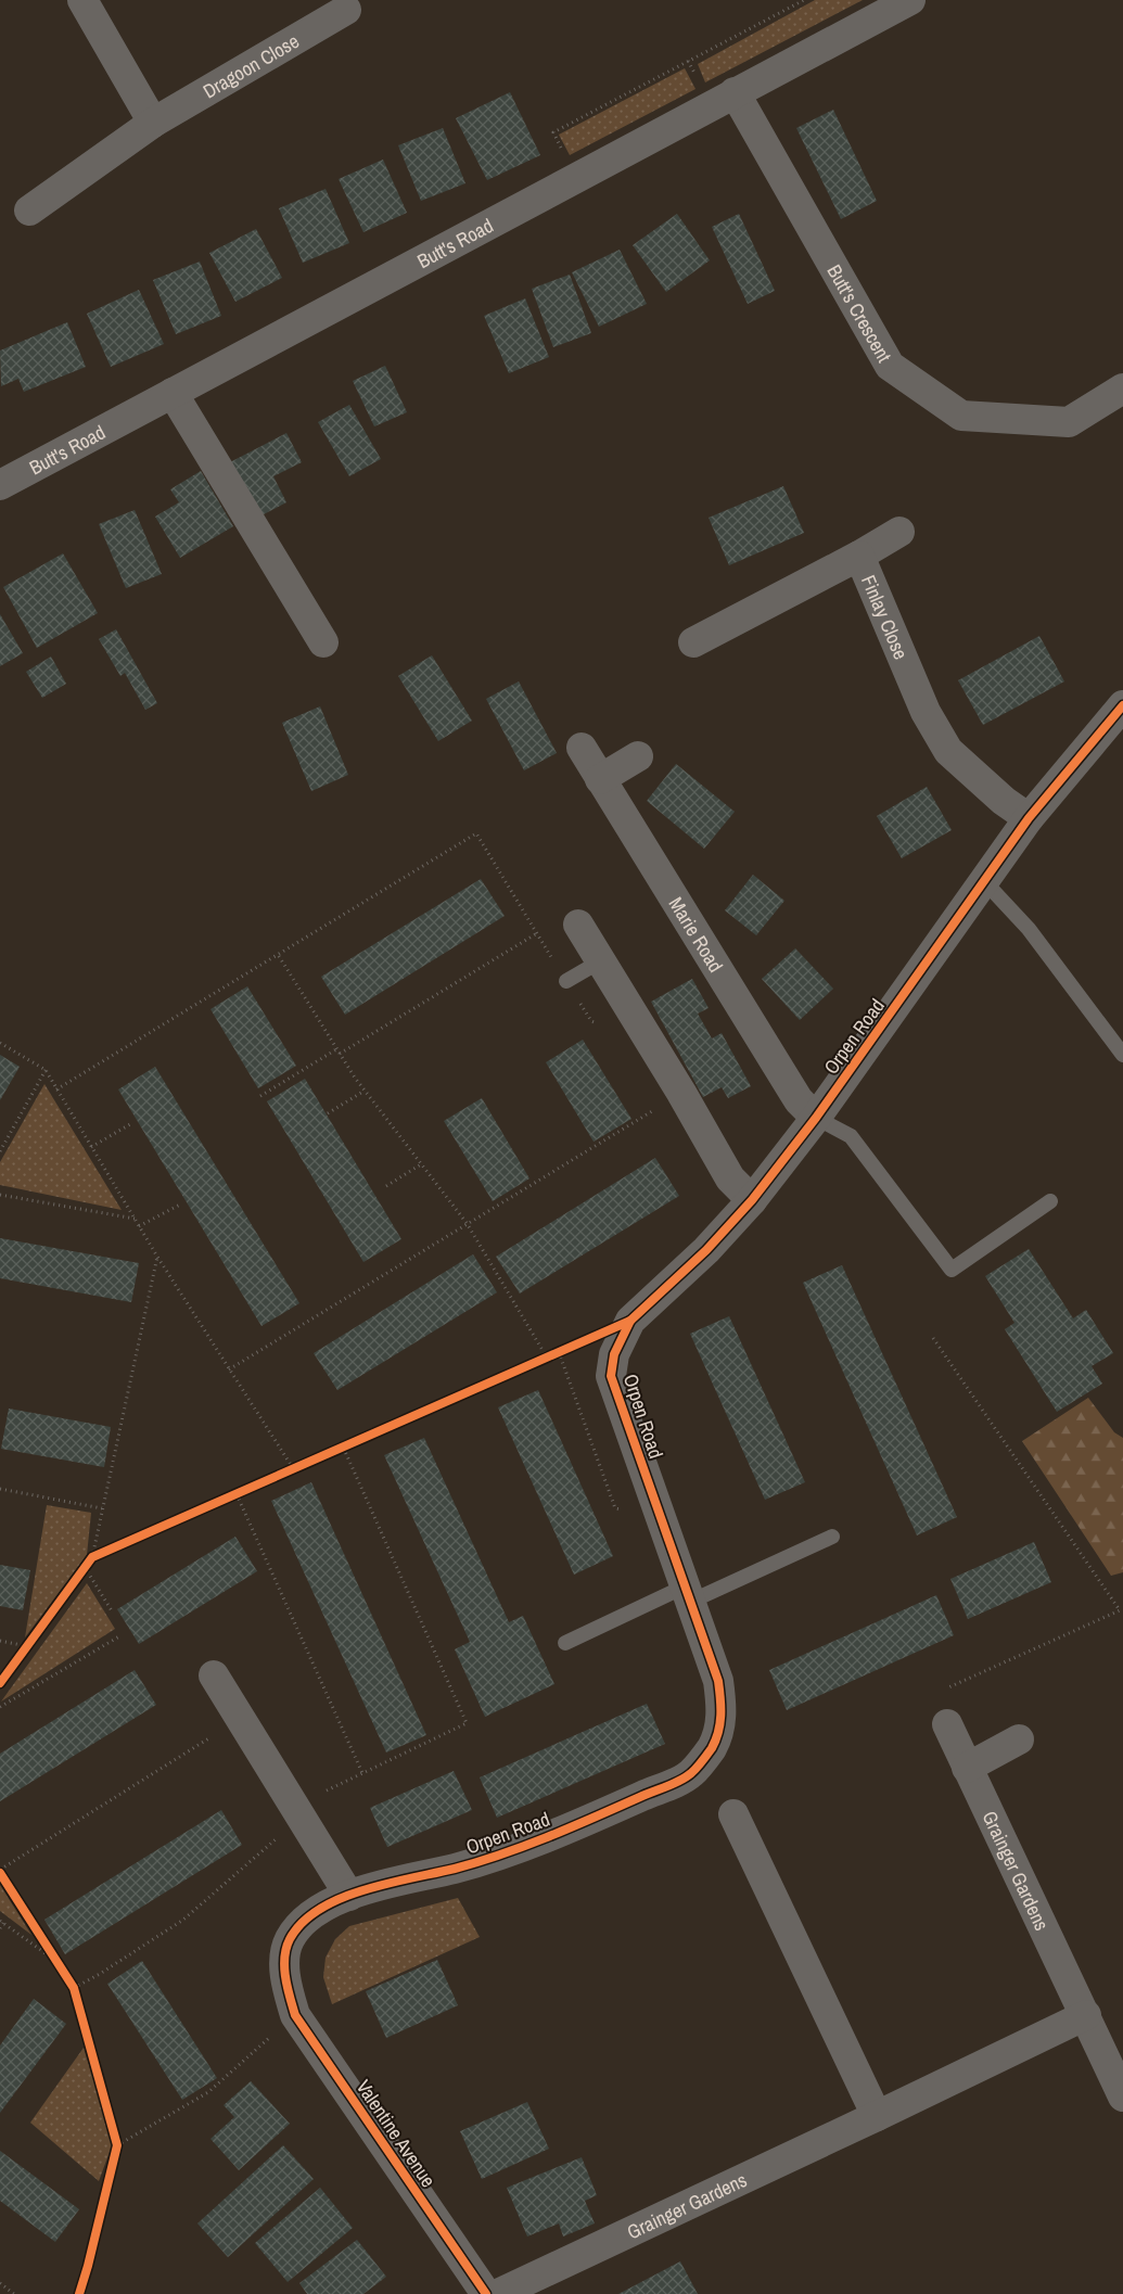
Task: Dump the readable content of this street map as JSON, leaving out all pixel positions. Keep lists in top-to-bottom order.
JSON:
{
  "streets": {
    "street": [
      "Dragoon Close",
      "Butt's Road",
      "Butt's Crescent",
      "Finlay Close",
      "Marie Road",
      "Orpen Road",
      "Grainger Gardens",
      "Valentine Avenue"
    ]
  },
  "crossings": [
    ["Butt's Road", "Butt's Crescent"],
    ["Finlay Close", "Orpen Road"],
    ["Marie Road", "Orpen Road"],
    ["Orpen Road", "Valentine Avenue"]
  ]
}
